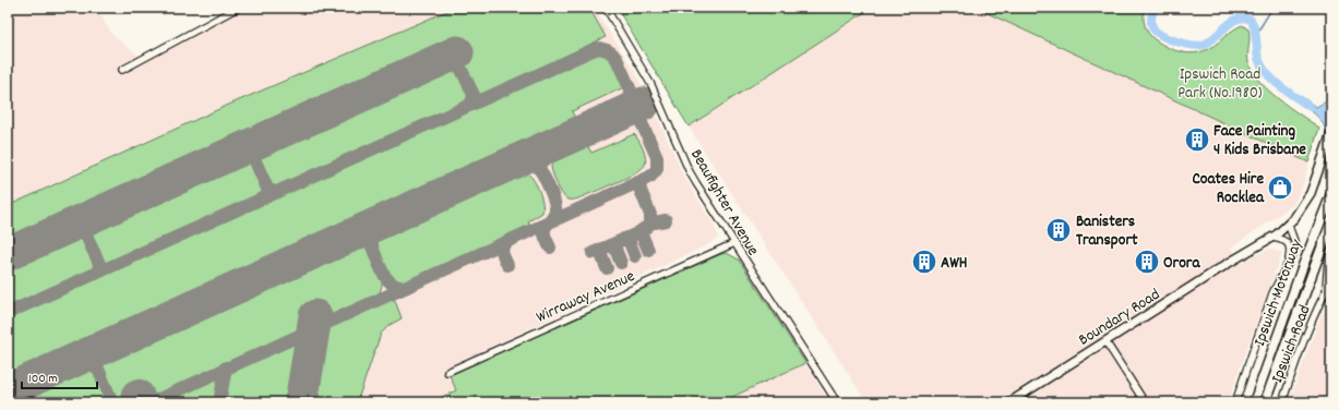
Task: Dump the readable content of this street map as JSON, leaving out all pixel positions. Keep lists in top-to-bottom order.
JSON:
{
  "streets": {
    "highway": ["Ipswich Motorway"],
    "main road": ["Boundary Road"],
    "street": ["Beaufighter Avenue", "Wirraway Avenue", "Ipswich Road"]
  },
  "crossings": [
    ["Beaufighter Avenue", "Wirraway Avenue"],
    ["Boundary Road", "Ipswich Road"]
  ],
  "parks": ["Ipswich Road Park (No.1980)"],
  "places": {
    "building": [
      "Face Painting 4 Kids Brisbane",
      "Banisters Transport",
      "AWH",
      "Orora"
    ],
    "shop": ["Coates Hire Rocklea"]
  },
  "scale_bar": "100 m"
}
